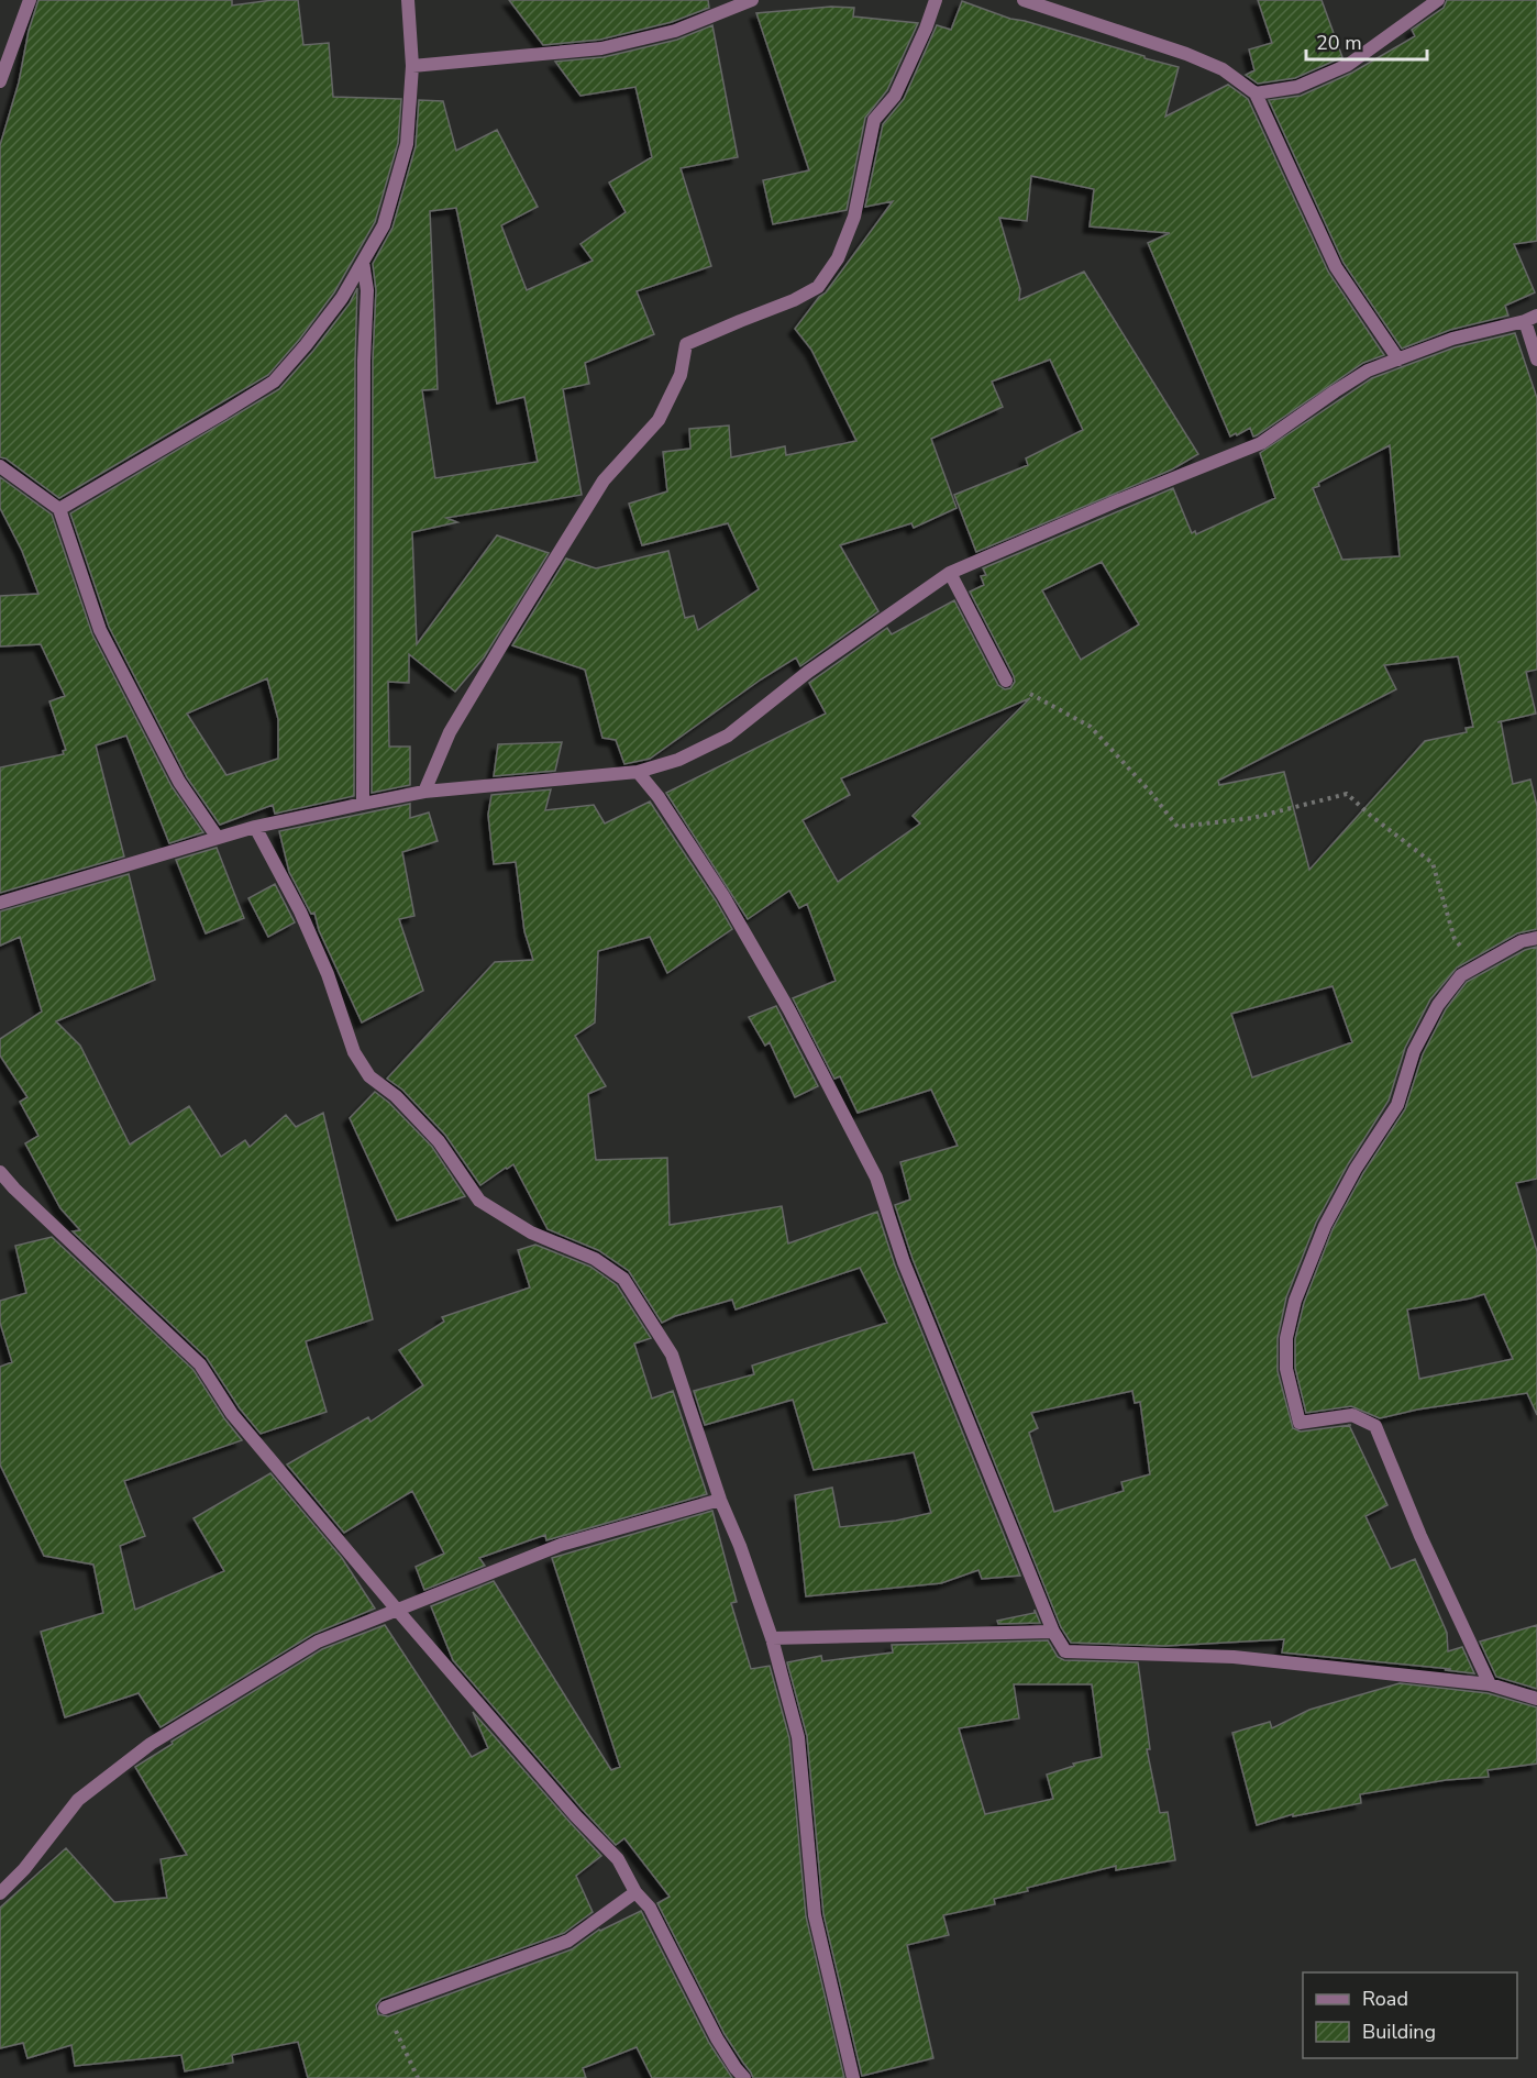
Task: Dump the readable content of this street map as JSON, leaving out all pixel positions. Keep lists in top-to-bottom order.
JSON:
{
  "legend": ["Road", "Building"],
  "scale_bar": "20 m"
}
